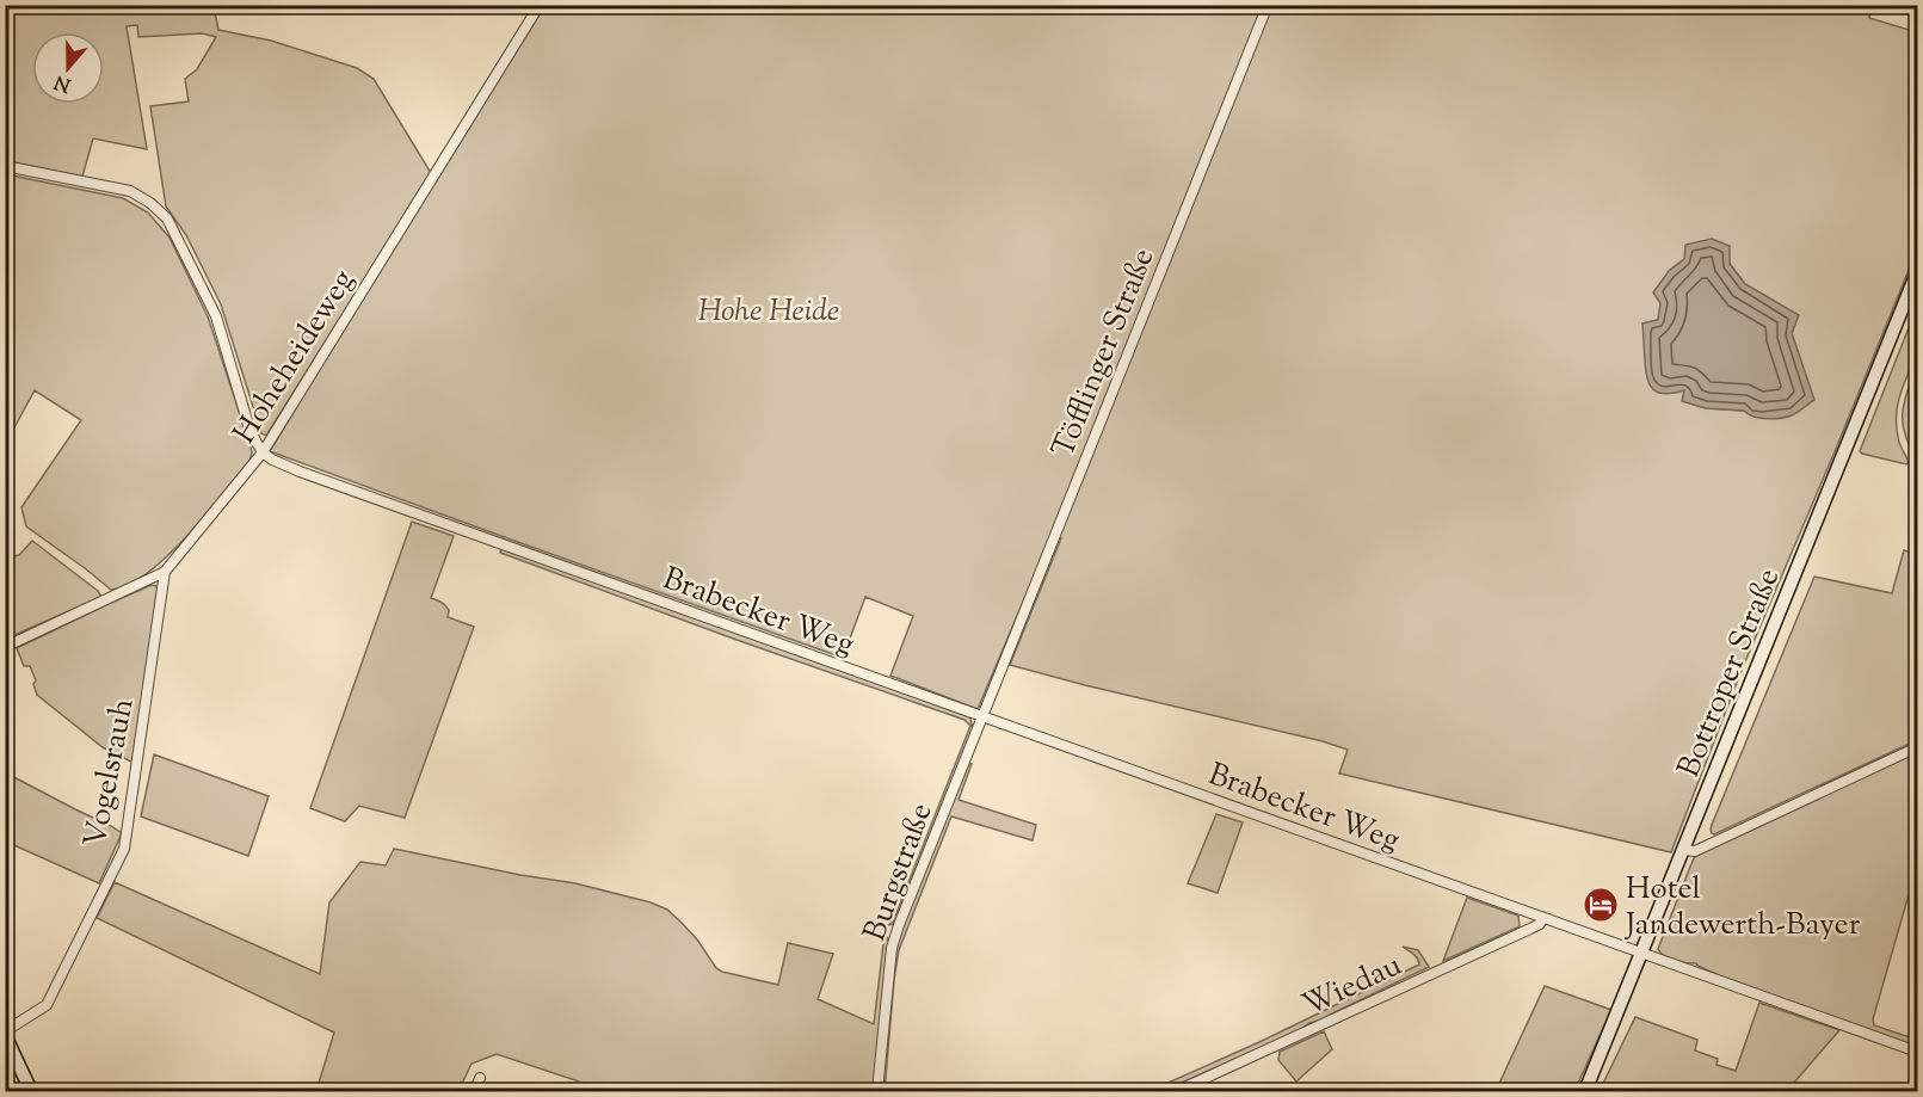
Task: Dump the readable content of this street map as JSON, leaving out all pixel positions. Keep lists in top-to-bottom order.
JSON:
{
  "streets": {
    "main road": ["Bottroper Straße"],
    "street": [
      "Töfflinger Straße",
      "Hoheheideweg",
      "Brabecker Weg",
      "Vogelsrauh",
      "Burgstraße",
      "Wiedau"
    ]
  },
  "crossings": [
    ["Töfflinger Straße", "Brabecker Weg"],
    ["Töfflinger Straße", "Burgstraße"],
    ["Hoheheideweg", "Brabecker Weg"],
    ["Hoheheideweg", "Vogelsrauh"],
    ["Brabecker Weg", "Bottroper Straße"],
    ["Brabecker Weg", "Burgstraße"],
    ["Brabecker Weg", "Wiedau"]
  ],
  "parks": ["Hohe Heide"],
  "places": {
    "hotel": ["Hotel Jandewerth-Bayer"]
  },
  "north": "bottom"
}
